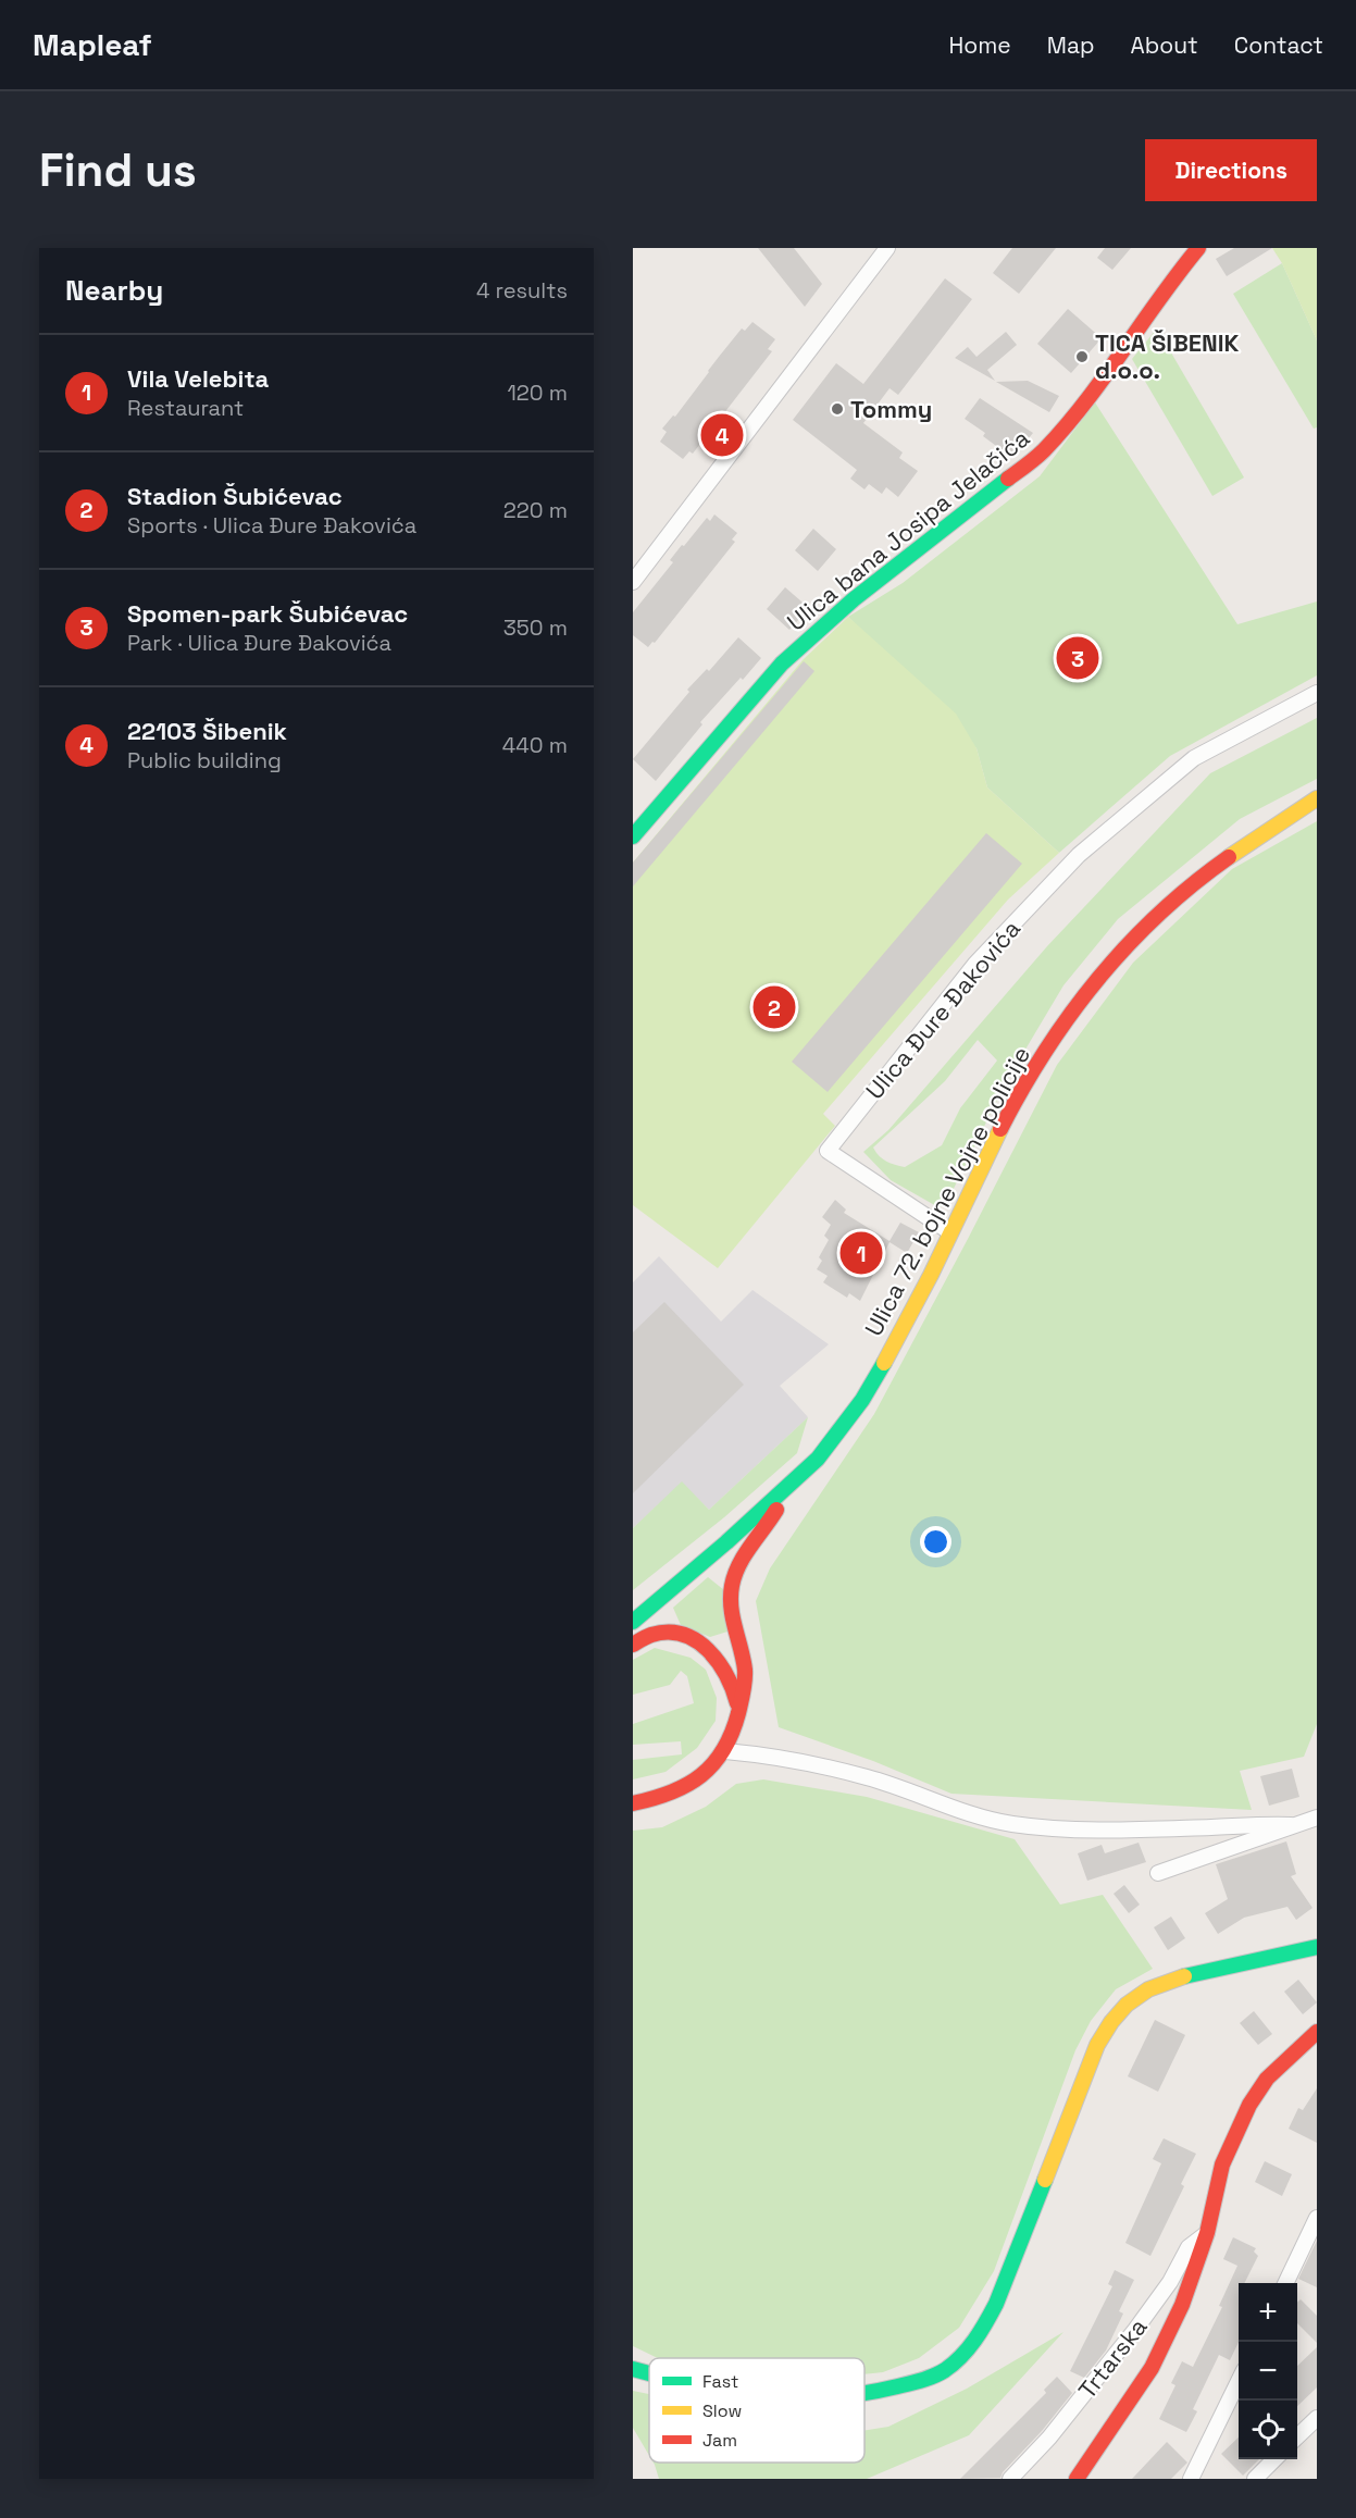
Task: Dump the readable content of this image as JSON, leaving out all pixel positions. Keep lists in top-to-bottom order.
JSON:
{
  "streets": {
    "main road": ["Ulica bana Josipa Jelačića", "Ulica 72. bojne Vojne policije"],
    "street": ["Ulica Đure Đakovića", "Trtarska"]
  },
  "crossings": [
    ["Ulica Đure Đakovića", "Ulica 72. bojne Vojne policije"]
  ],
  "places": ["TICA ŠIBENIK d.o.o.", "Tommy"],
  "legend": ["Fast", "Slow", "Jam"],
  "page": {
    "header": "Mapleaf",
    "nav": [
      "Home",
      "Map",
      "About",
      "Contact"
    ],
    "buttons": "Directions",
    "title": "Find us",
    "heading": ["Nearby", "4 results"],
    "list": [
      {
        "mark": "1",
        "name": "Vila Velebita",
        "note": "Restaurant",
        "value": "120 m"
      },
      {
        "mark": "2",
        "name": "Stadion Šubićevac",
        "note": "Sports · Ulica Đure Đakovića",
        "value": "220 m"
      },
      {
        "mark": "3",
        "name": "Spomen-park Šubićevac",
        "note": "Park · Ulica Đure Đakovića",
        "value": "350 m"
      },
      {
        "mark": "4",
        "name": "22103 Šibenik",
        "note": "Public building",
        "value": "440 m"
      }
    ],
    "pins": [
      "4",
      "3",
      "2",
      "1"
    ],
    "map_buttons": ["+", "−"]
  }
}
